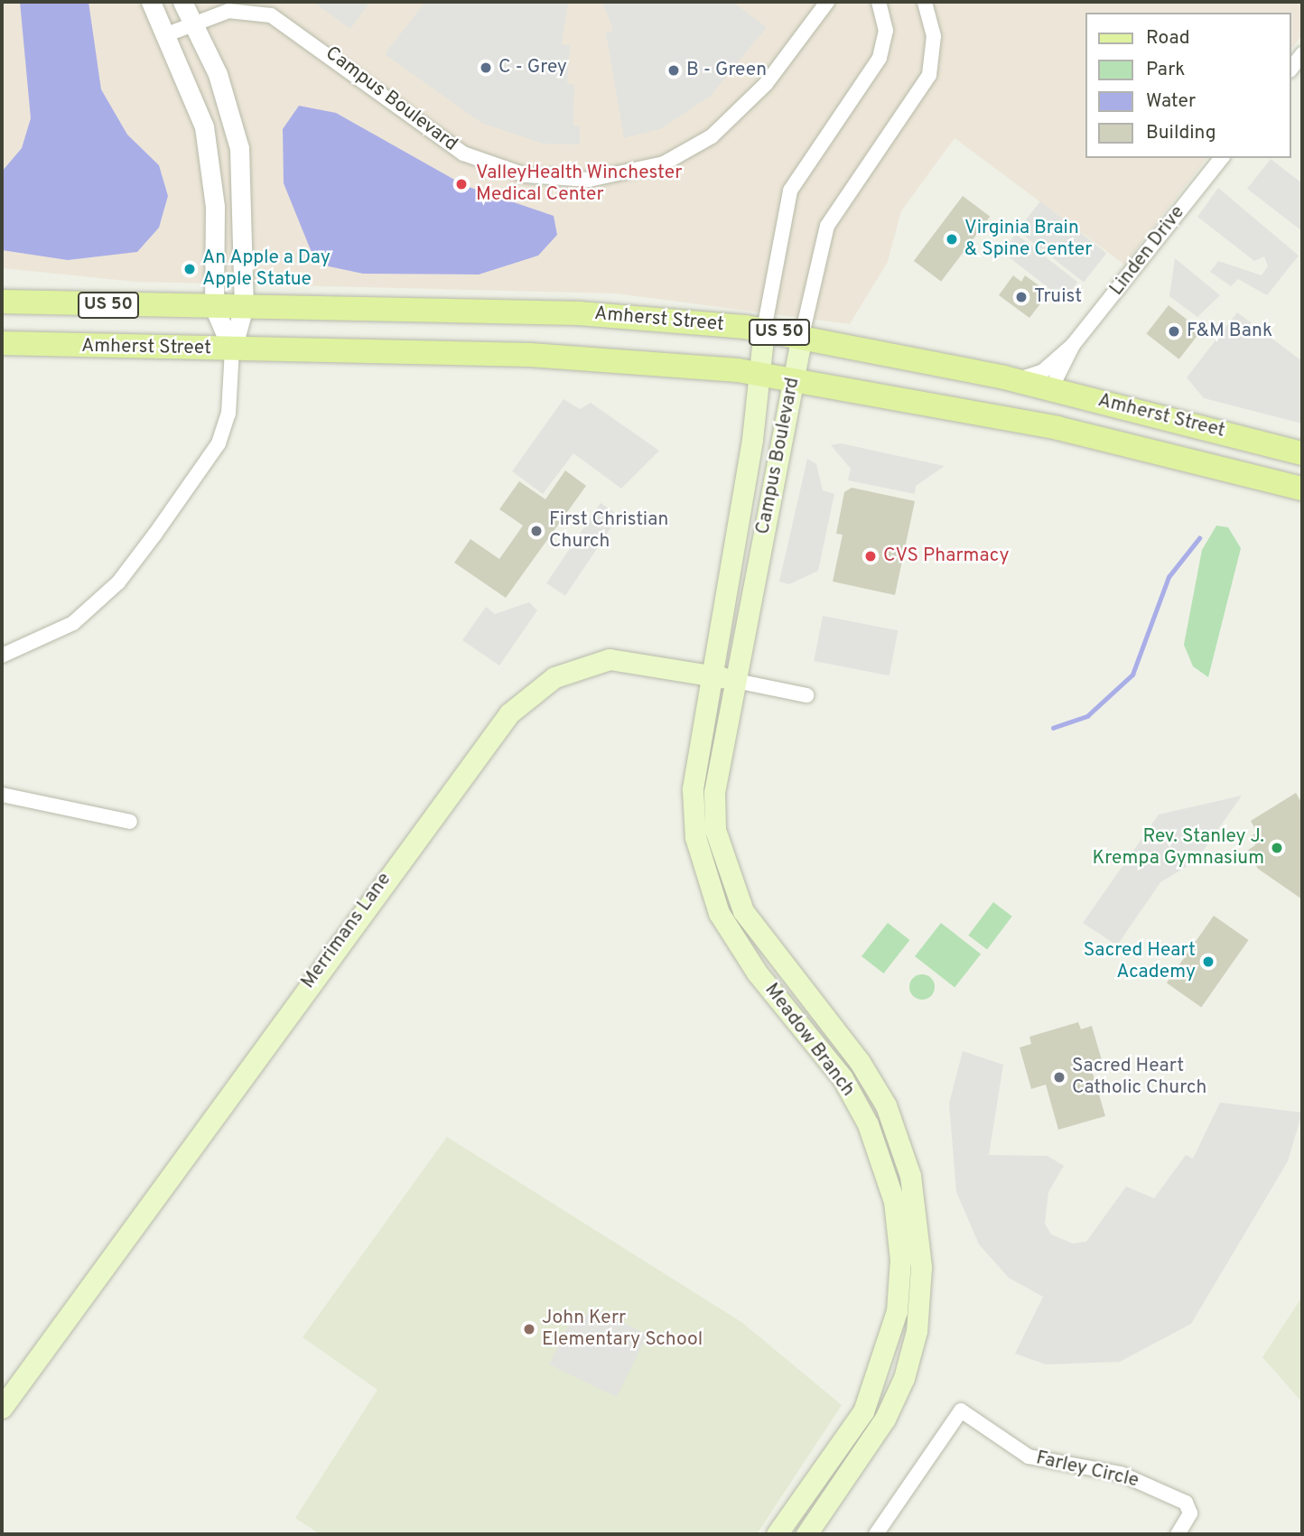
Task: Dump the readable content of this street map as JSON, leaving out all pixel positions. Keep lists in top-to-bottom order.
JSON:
{
  "streets": {
    "main road": [
      "Campus Boulevard",
      "US 50",
      "Amherst Street",
      "Merrimans Lane",
      "Meadow Branch"
    ],
    "street": ["Linden Drive", "Farley Circle"]
  },
  "crossings": [
    ["Campus Boulevard", "Amherst Street"],
    ["Campus Boulevard", "Merrimans Lane"],
    ["Campus Boulevard", "Meadow Branch"],
    ["Linden Drive", "Amherst Street"],
    ["Merrimans Lane", "Meadow Branch"]
  ],
  "places": [
    "C - Grey",
    "B - Green",
    "ValleyHealth Winchester Medical Center",
    "Virginia Brain & Spine Center",
    "An Apple a Day Apple Statue",
    "Truist",
    "F&M Bank",
    "First Christian Church",
    "CVS Pharmacy",
    "Rev. Stanley J. Krempa Gymnasium",
    "Sacred Heart Academy",
    "Sacred Heart Catholic Church",
    "John Kerr Elementary School"
  ],
  "legend": [
    "Road",
    "Park",
    "Water",
    "Building"
  ]
}
